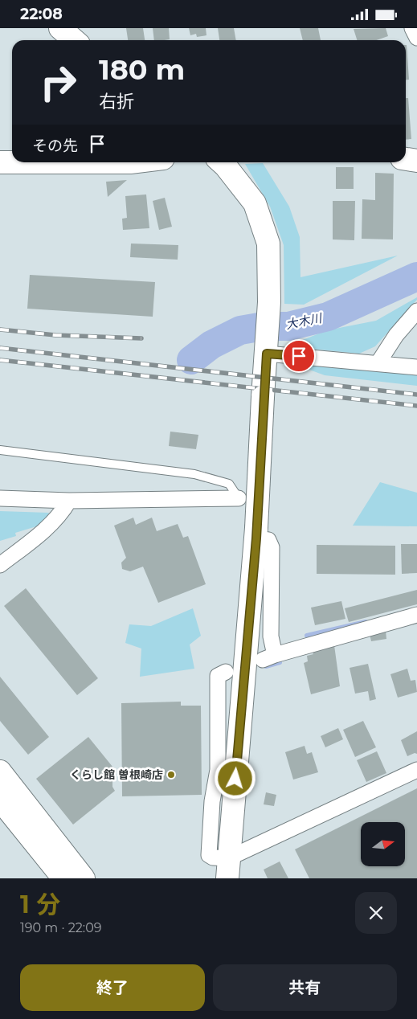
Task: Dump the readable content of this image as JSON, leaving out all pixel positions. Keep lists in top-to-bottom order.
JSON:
{
  "water": ["大木川"],
  "places": ["くらし館 曽根崎店"],
  "north": "right",
  "page": {
    "status": "22:08",
    "turn": ["180 m", "右折"],
    "then": "その先",
    "heading": ["1 分", "190 m · 22:09"],
    "buttons": ["終了", "共有"]
  }
}
